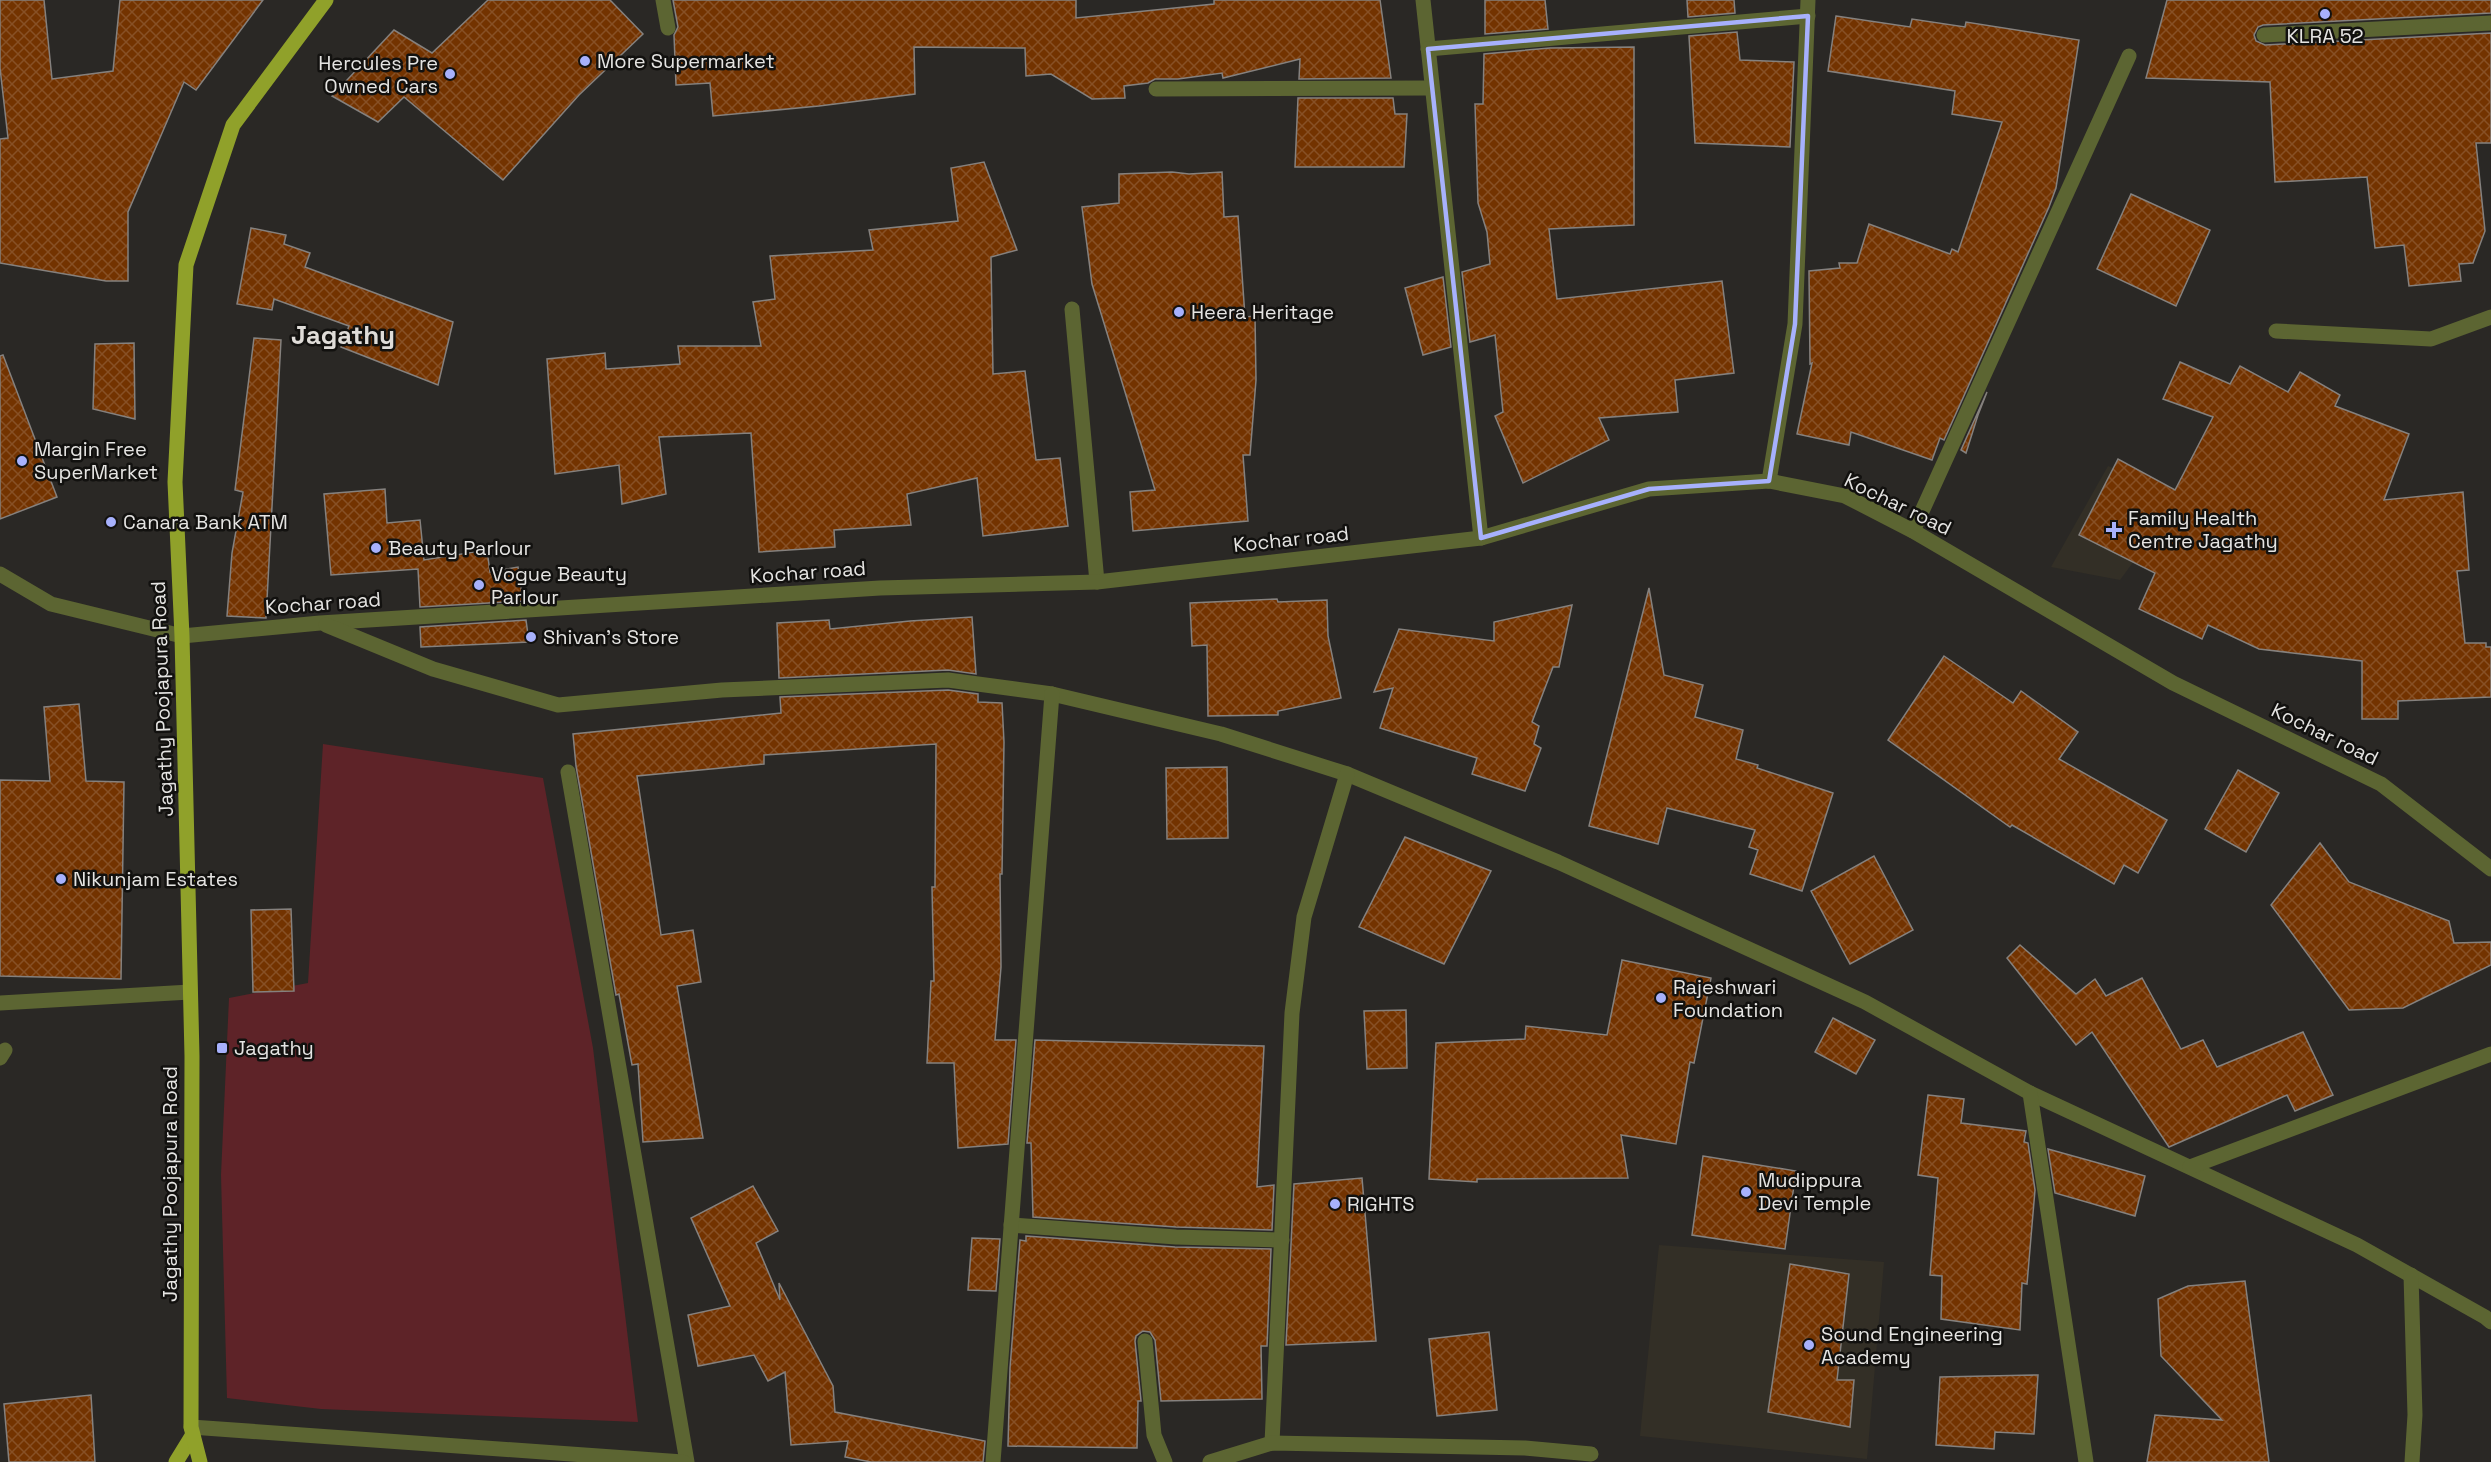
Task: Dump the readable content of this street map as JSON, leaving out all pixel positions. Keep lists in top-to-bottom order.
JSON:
{
  "streets": {
    "main road": ["Jagathy Poojapura Road"],
    "street": ["Kochar road"]
  },
  "crossings": [
    ["Kochar road", "Jagathy Poojapura Road"]
  ],
  "districts": ["Jagathy"],
  "places": {
    "other": [
      "KLRA 52",
      "More Supermarket",
      "Hercules Pre Owned Cars",
      "Heera Heritage",
      "Margin Free SuperMarket",
      "Canara Bank ATM",
      "Beauty Parlour",
      "Vogue Beauty Parlour",
      "Shivan's Store",
      "Nikunjam Estates",
      "Rajeshwari Foundation",
      "Mudippura Devi Temple",
      "RIGHTS",
      "Sound Engineering Academy"
    ],
    "health": ["Family Health Centre Jagathy"],
    "transit": ["Jagathy"]
  }
}
